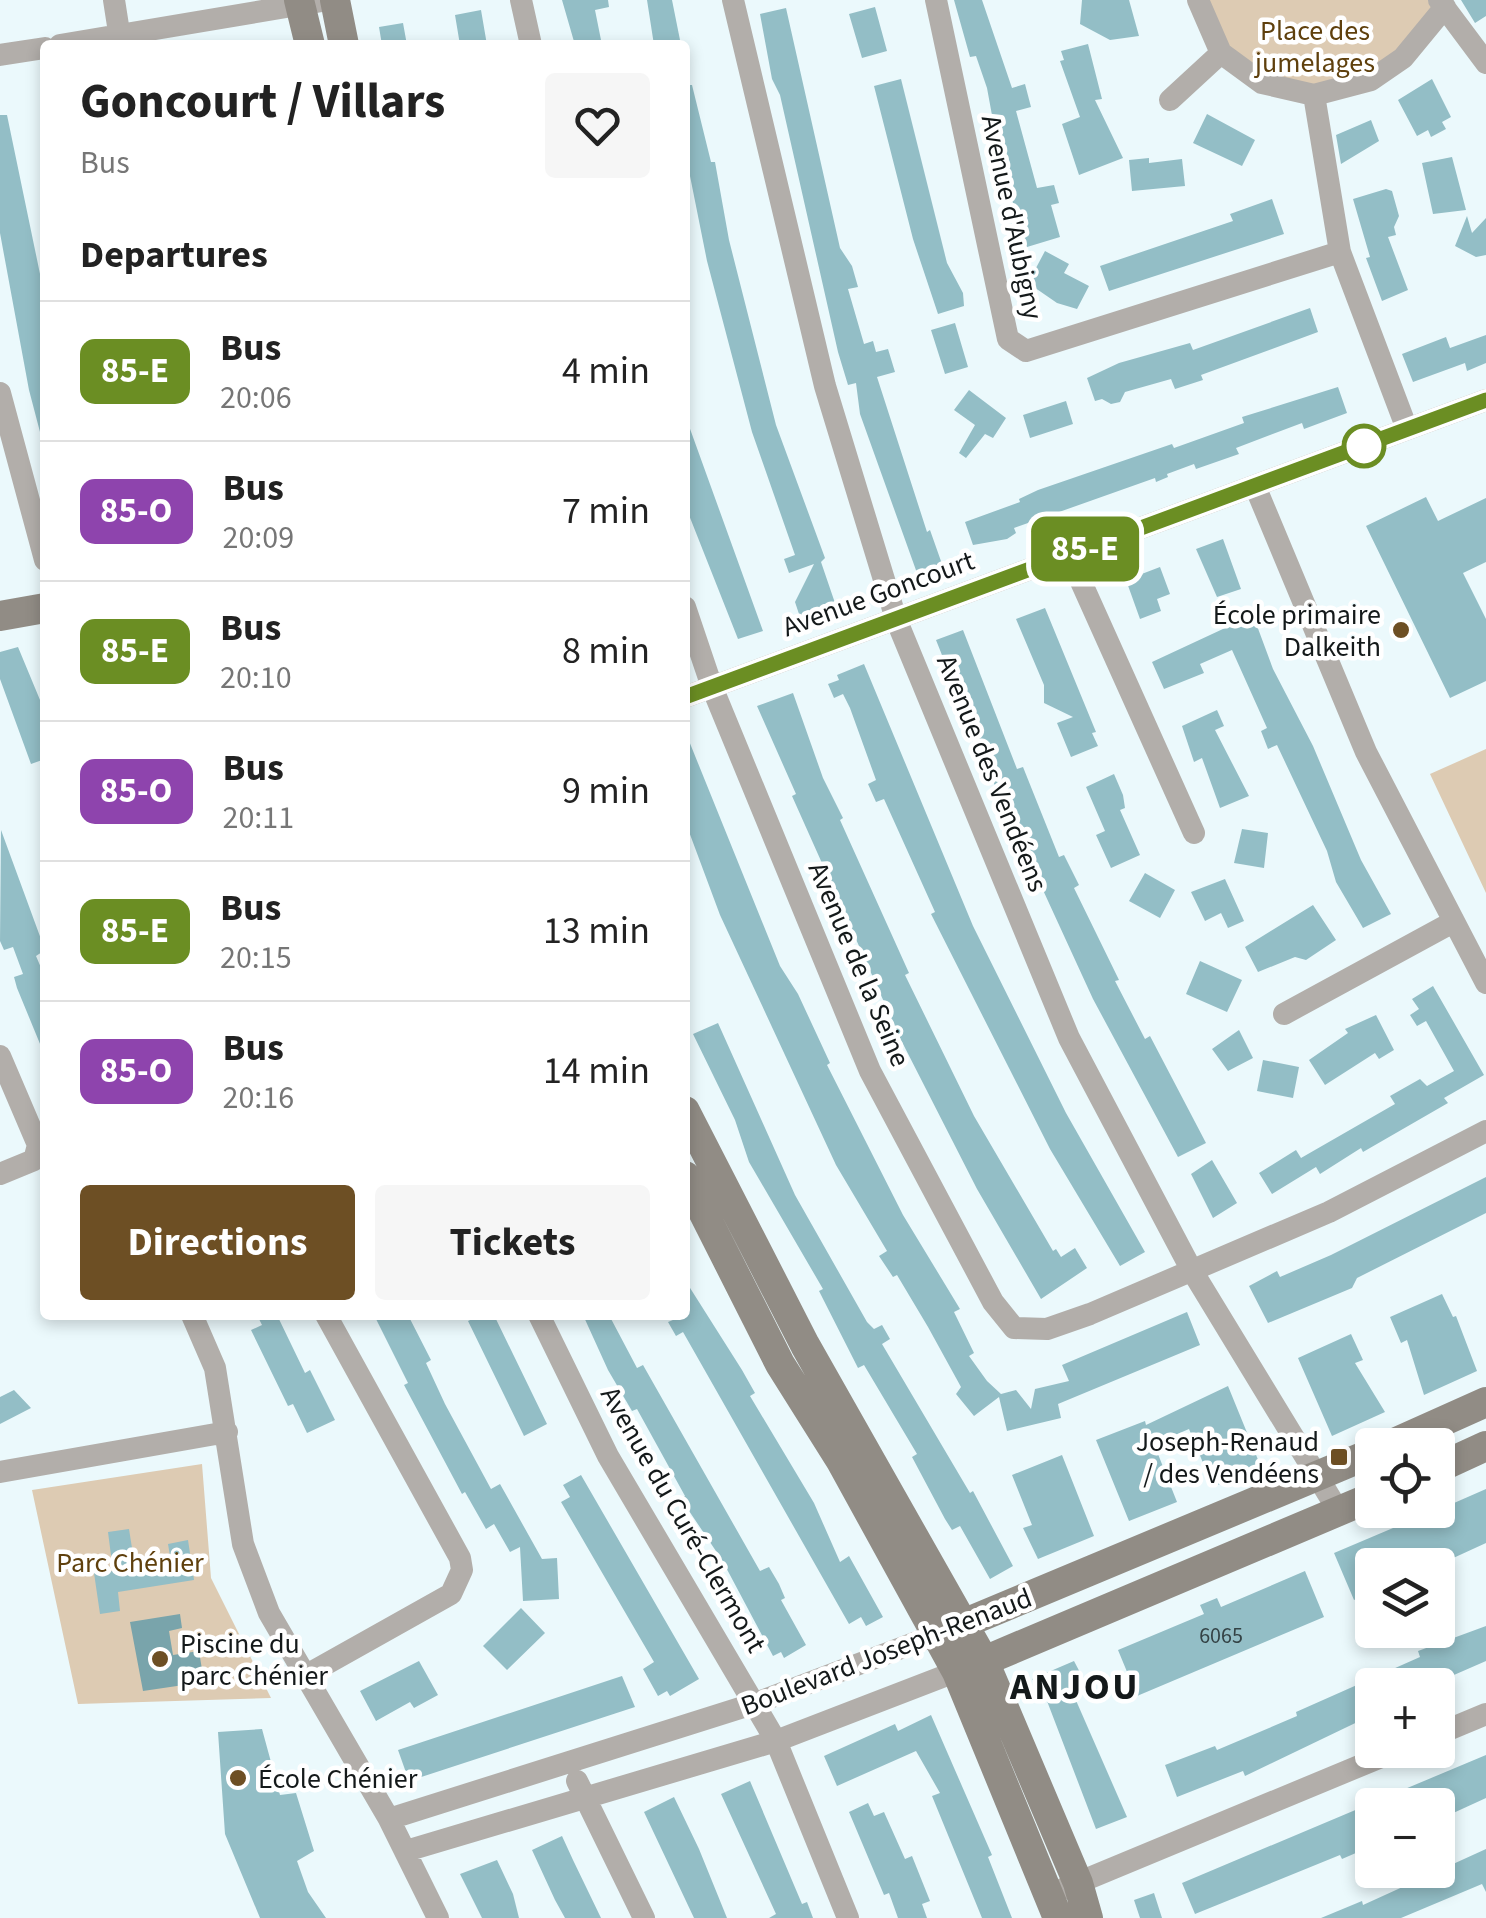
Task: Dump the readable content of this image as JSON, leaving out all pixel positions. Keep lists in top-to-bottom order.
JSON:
{
  "streets": {
    "street": [
      "Avenue d'Aubigny",
      "Avenue Goncourt",
      "Avenue des Vendéens",
      "Avenue de la Seine",
      "Avenue du Curé-Clermont",
      "Boulevard Joseph-Renaud"
    ]
  },
  "crossings": [
    ["Avenue Goncourt", "Avenue des Vendéens"],
    ["Avenue Goncourt", "Avenue de la Seine"],
    ["Avenue des Vendéens", "Avenue de la Seine"],
    ["Avenue des Vendéens", "Boulevard Joseph-Renaud"],
    ["Avenue du Curé-Clermont", "Boulevard Joseph-Renaud"]
  ],
  "districts": ["ANJOU"],
  "parks": ["Place des jumelages", "Parc Chénier"],
  "places": {
    "other": ["École primaire Dalkeith", "Piscine du parc Chénier", "École Chénier"],
    "transit": ["Joseph-Renaud / des Vendéens"]
  },
  "lines": ["bus line 85-E"],
  "house_numbers": ["6065"],
  "page": {
    "on_map": "85-E",
    "heading": [
      ["Goncourt / Villars", "Bus"],
      "Departures"
    ],
    "list": [
      {
        "mark": "85-E",
        "name": "Bus",
        "note": "20:06",
        "value": "4 min"
      },
      {
        "mark": "85-O",
        "name": "Bus",
        "note": "20:09",
        "value": "7 min"
      },
      {
        "mark": "85-E",
        "name": "Bus",
        "note": "20:10",
        "value": "8 min"
      },
      {
        "mark": "85-O",
        "name": "Bus",
        "note": "20:11",
        "value": "9 min"
      },
      {
        "mark": "85-E",
        "name": "Bus",
        "note": "20:15",
        "value": "13 min"
      },
      {
        "mark": "85-O",
        "name": "Bus",
        "note": "20:16",
        "value": "14 min"
      }
    ],
    "buttons": ["Directions", "Tickets"],
    "map_buttons": ["+", "−"]
  }
}
